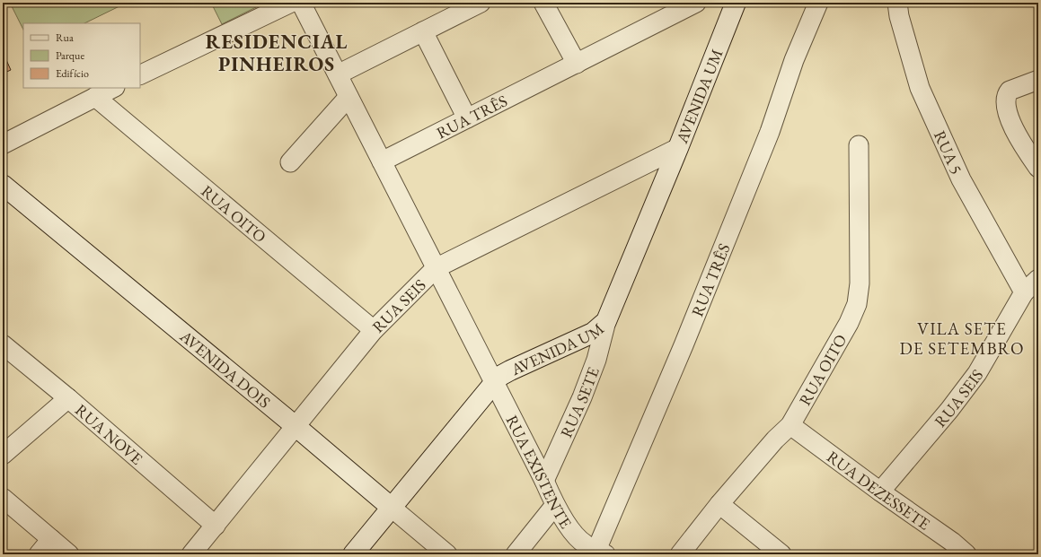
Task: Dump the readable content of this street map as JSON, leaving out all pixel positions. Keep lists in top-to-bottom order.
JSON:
{
  "streets": {
    "street": [
      "AVENIDA UM",
      "RUA TRÊS",
      "RUA 5",
      "RUA OITO",
      "RUA SEIS",
      "AVENIDA DOIS",
      "RUA SETE",
      "RUA NOVE",
      "RUA EXISTENTE",
      "RUA DEZESSETE"
    ]
  },
  "crossings": [
    ["AVENIDA UM", "RUA SEIS"],
    ["AVENIDA UM", "AVENIDA DOIS"],
    ["AVENIDA UM", "RUA SETE"],
    ["AVENIDA UM", "RUA EXISTENTE"],
    ["RUA TRÊS", "RUA EXISTENTE"],
    ["RUA 5", "RUA SEIS"],
    ["RUA OITO", "RUA SEIS"],
    ["RUA OITO", "RUA DEZESSETE"],
    ["RUA SEIS", "AVENIDA DOIS"],
    ["RUA SEIS", "RUA NOVE"],
    ["RUA SEIS", "RUA EXISTENTE"],
    ["RUA SEIS", "RUA DEZESSETE"],
    ["RUA SETE", "RUA EXISTENTE"]
  ],
  "districts": ["RESIDENCIAL PINHEIROS", "VILA SETE DE SETEMBRO"],
  "legend": ["Rua", "Parque", "Edifício"]
}
